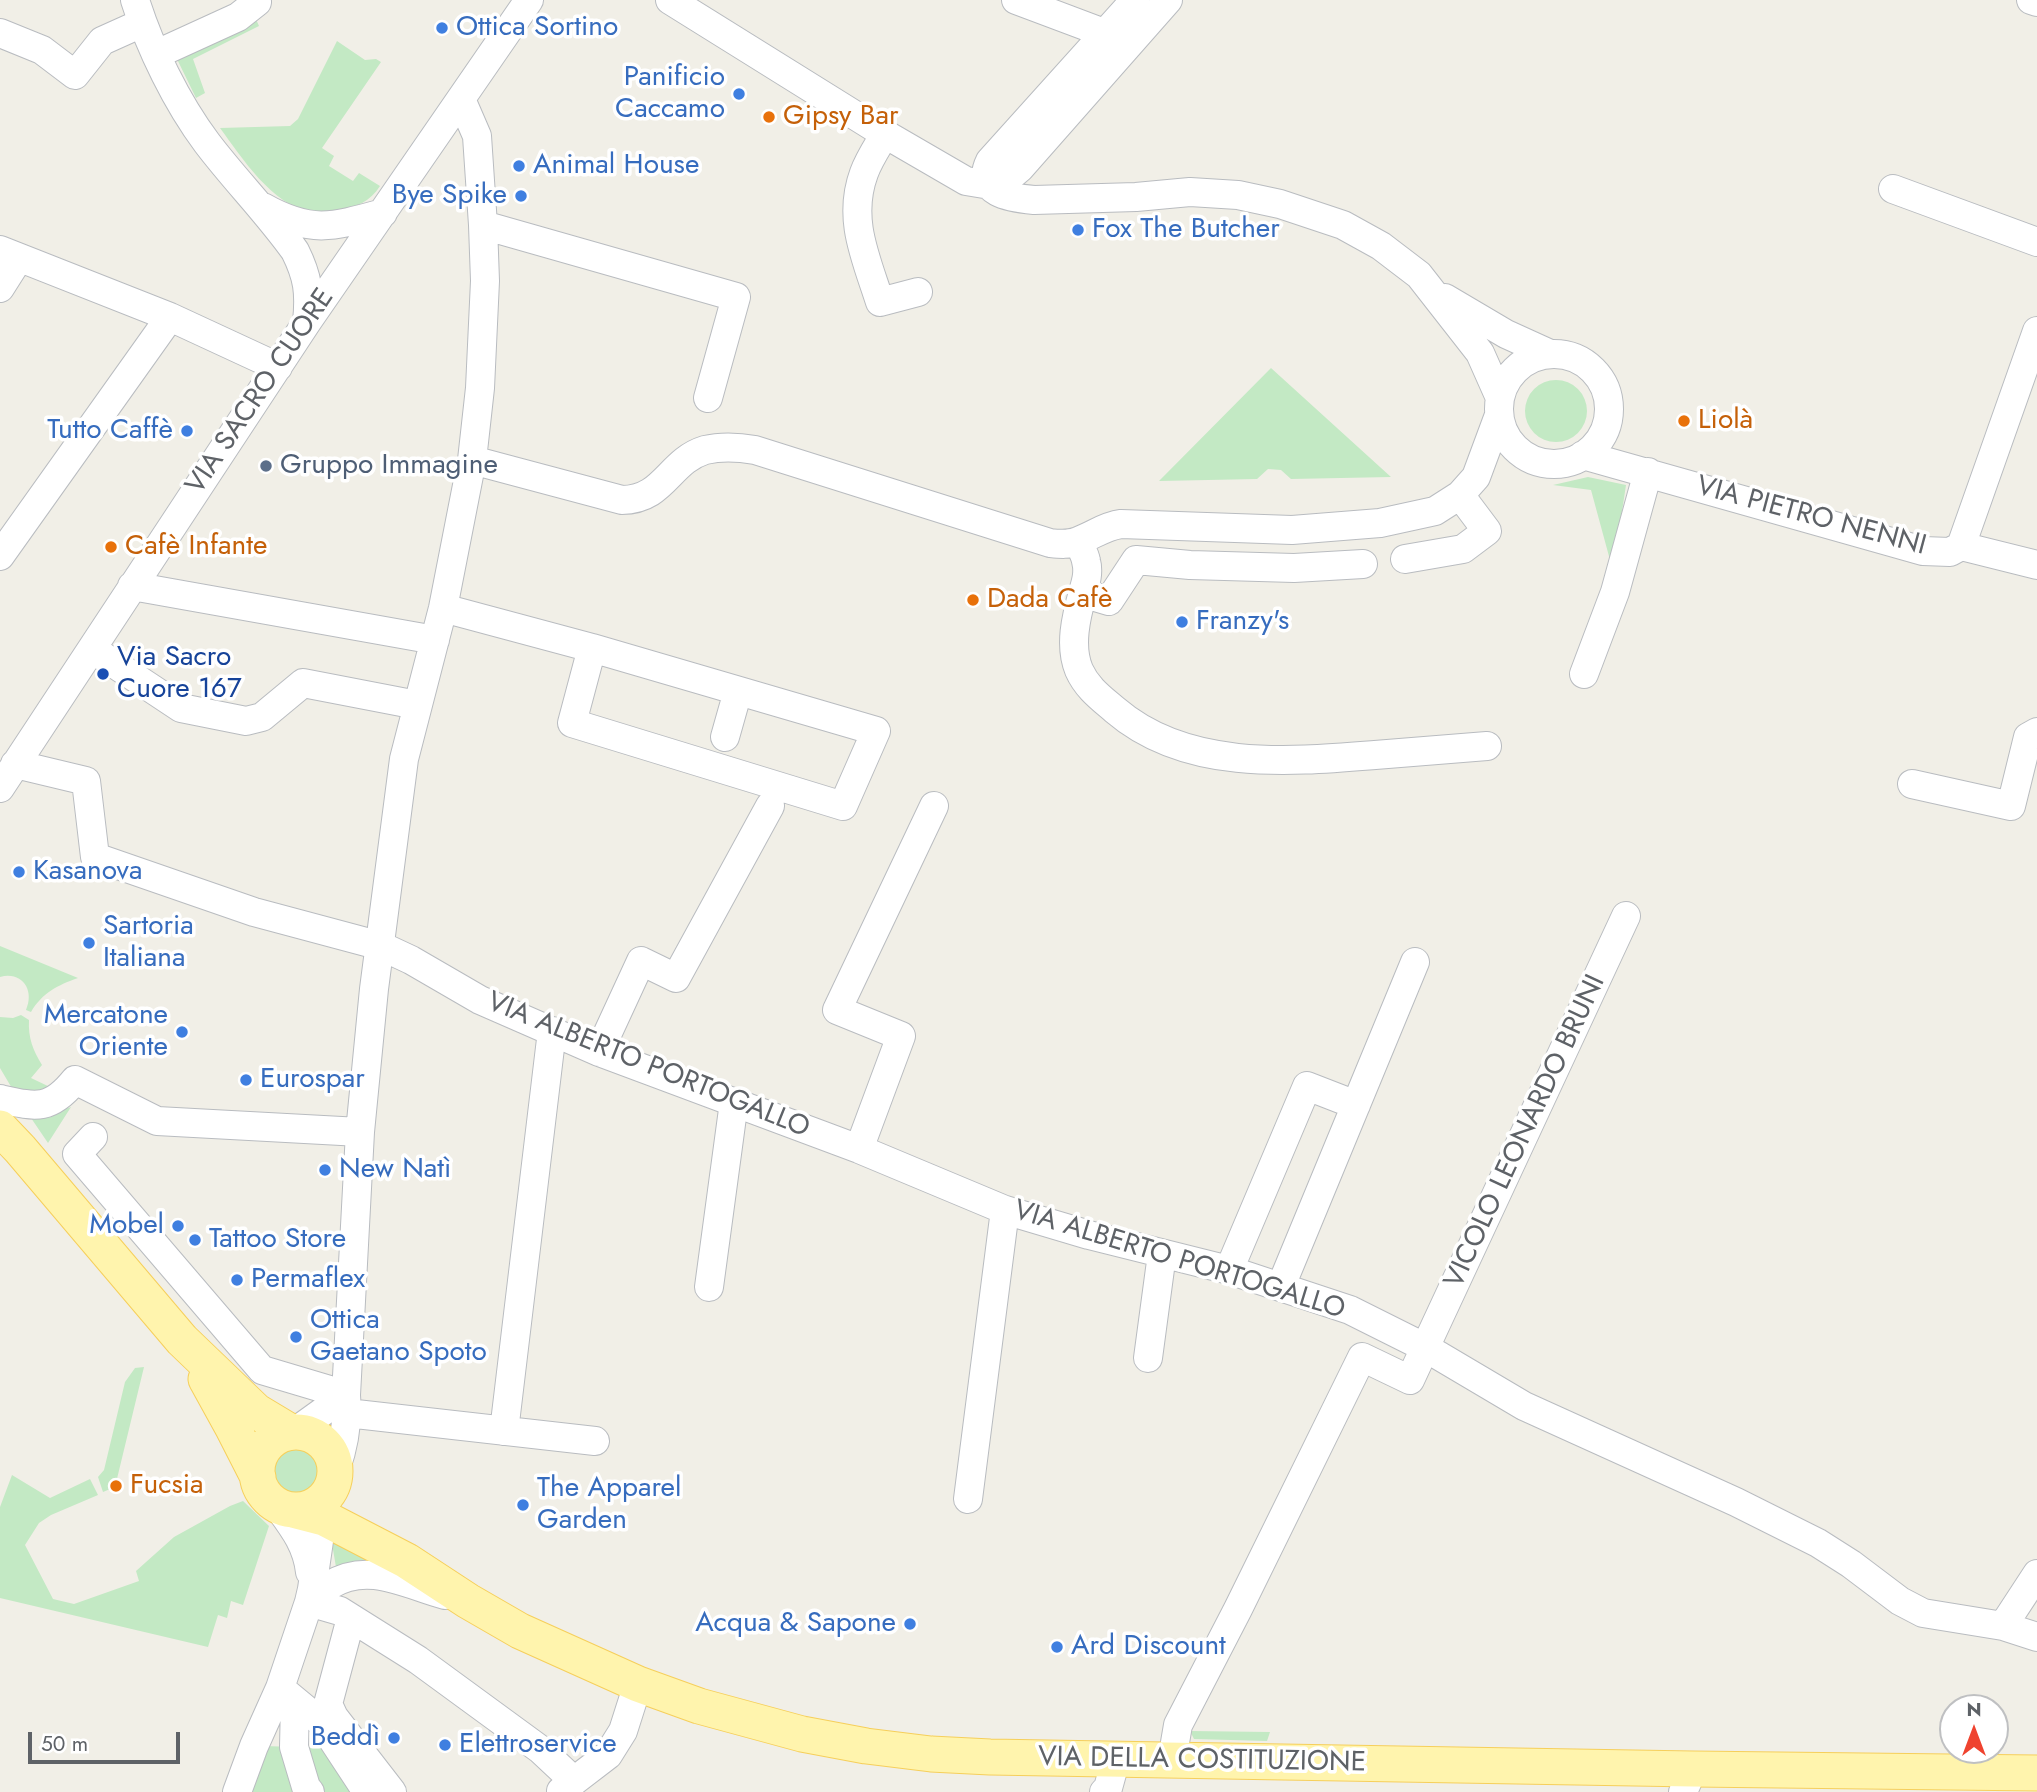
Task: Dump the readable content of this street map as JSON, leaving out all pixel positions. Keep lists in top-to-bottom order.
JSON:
{
  "streets": {
    "main road": ["VIA DELLA COSTITUZIONE"],
    "street": [
      "VIA SACRO CUORE",
      "VIA PIETRO NENNI",
      "VIA ALBERTO PORTOGALLO",
      "VICOLO LEONARDO BRUNI"
    ]
  },
  "crossings": [
    ["VIA SACRO CUORE", "VIA ALBERTO PORTOGALLO"],
    ["VIA ALBERTO PORTOGALLO", "VICOLO LEONARDO BRUNI"],
    ["VICOLO LEONARDO BRUNI", "VIA DELLA COSTITUZIONE"]
  ],
  "places": [
    "Ottica Sortino",
    "Panificio Caccamo",
    "Gipsy Bar",
    "Animal House",
    "Bye Spike",
    "Fox The Butcher",
    "Liolà",
    "Tutto Caffè",
    "Gruppo Immagine",
    "Cafè Infante",
    "Dada Cafè",
    "Franzy's",
    "Via Sacro Cuore 167",
    "Kasanova",
    "Sartoria Italiana",
    "Mercatone Oriente",
    "Eurospar",
    "New Natì",
    "Mobel",
    "Tattoo Store",
    "Permaflex",
    "Ottica Gaetano Spoto",
    "Fucsia",
    "The Apparel Garden",
    "Acqua & Sapone",
    "Ard Discount",
    "Beddì",
    "Elettroservice"
  ],
  "scale_bar": "50 m",
  "north": "top"
}
